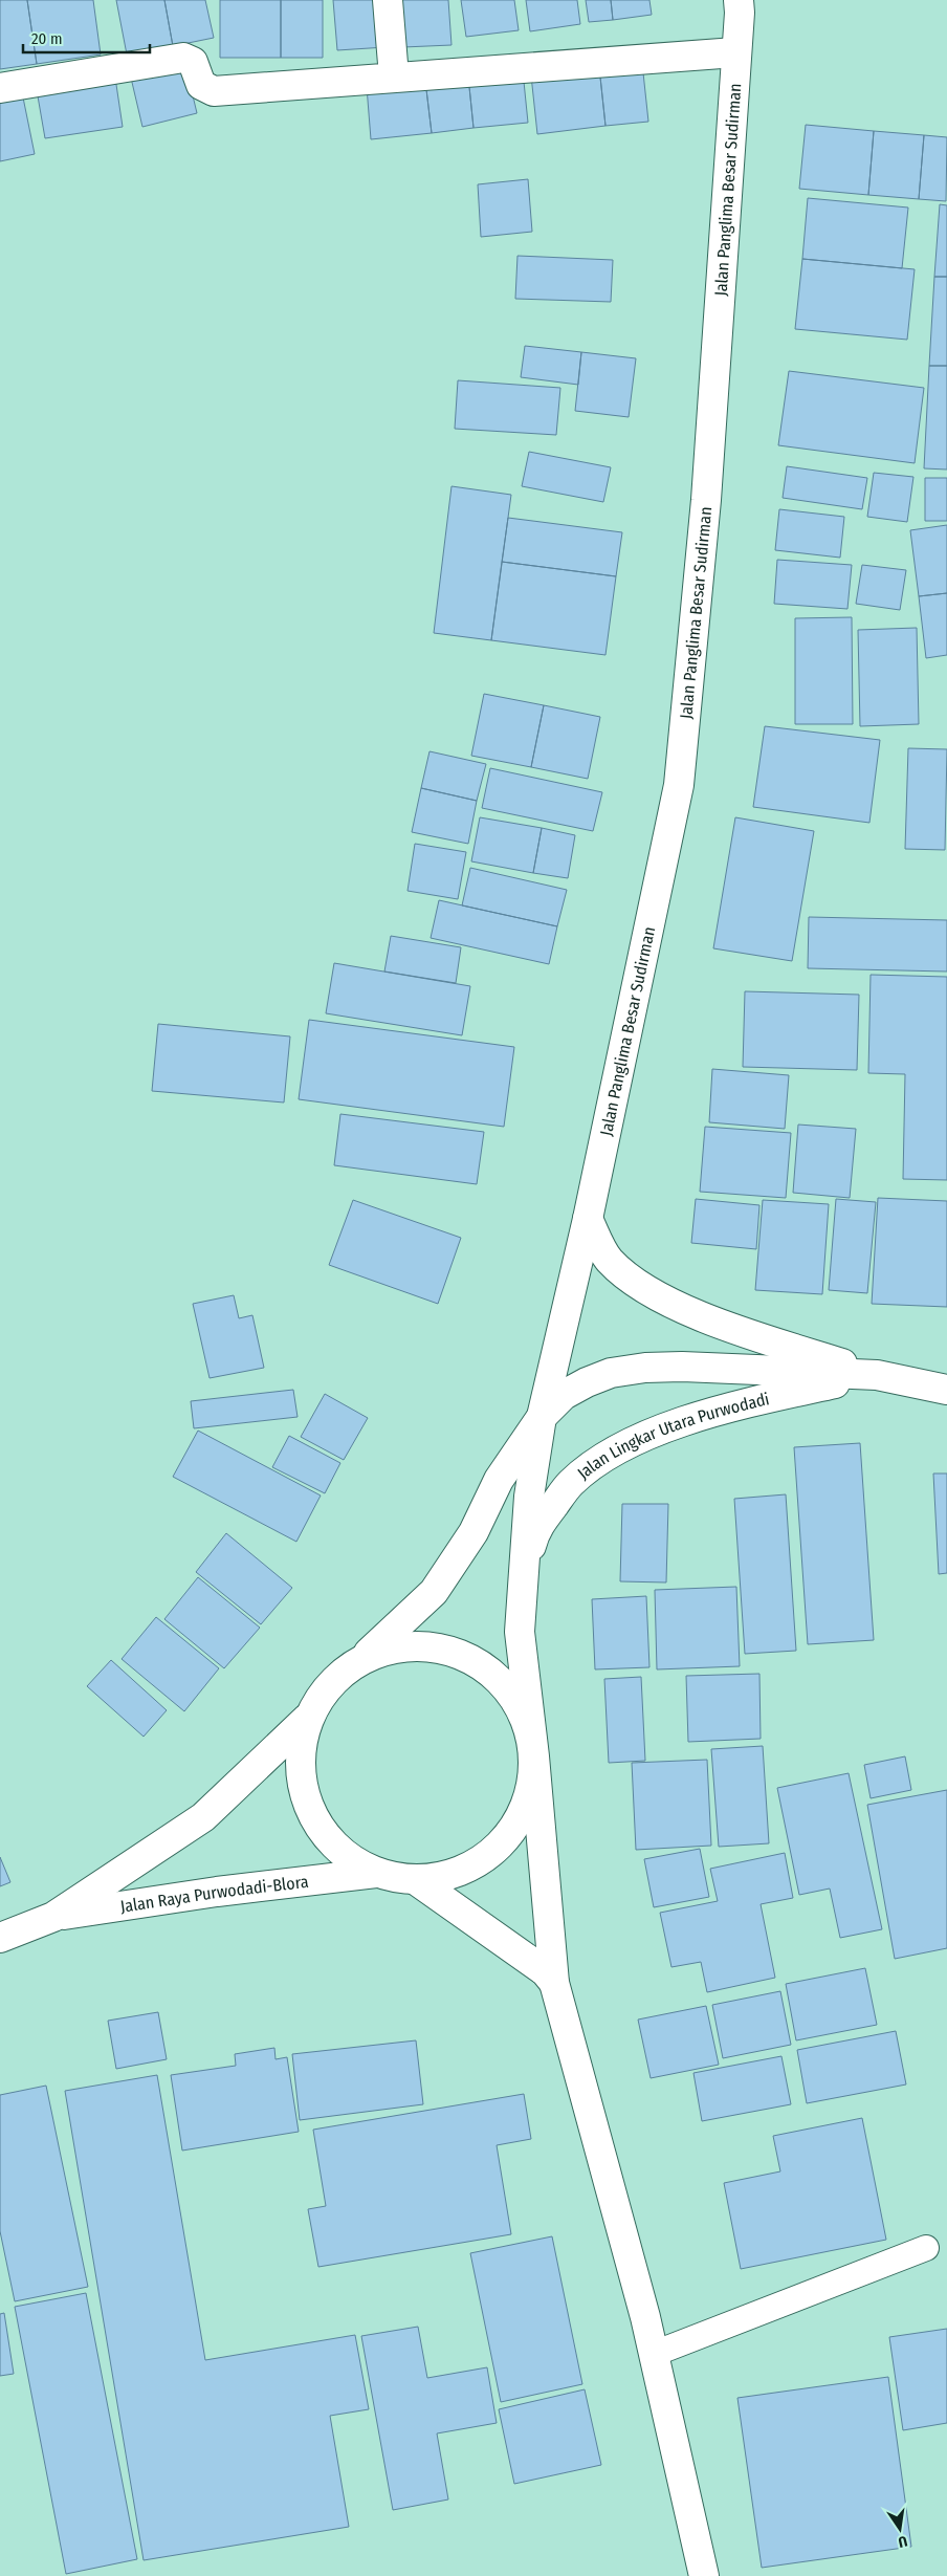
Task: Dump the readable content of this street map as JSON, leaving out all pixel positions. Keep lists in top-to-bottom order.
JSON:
{
  "streets": {
    "main road": ["Jalan Panglima Besar Sudirman", "Jalan Lingkar Utara Purwodadi", "Jalan Raya Purwodadi-Blora"]
  },
  "crossings": [
    ["Jalan Panglima Besar Sudirman", "Jalan Lingkar Utara Purwodadi"]
  ],
  "scale_bar": "20 m",
  "north": "bottom"
}
